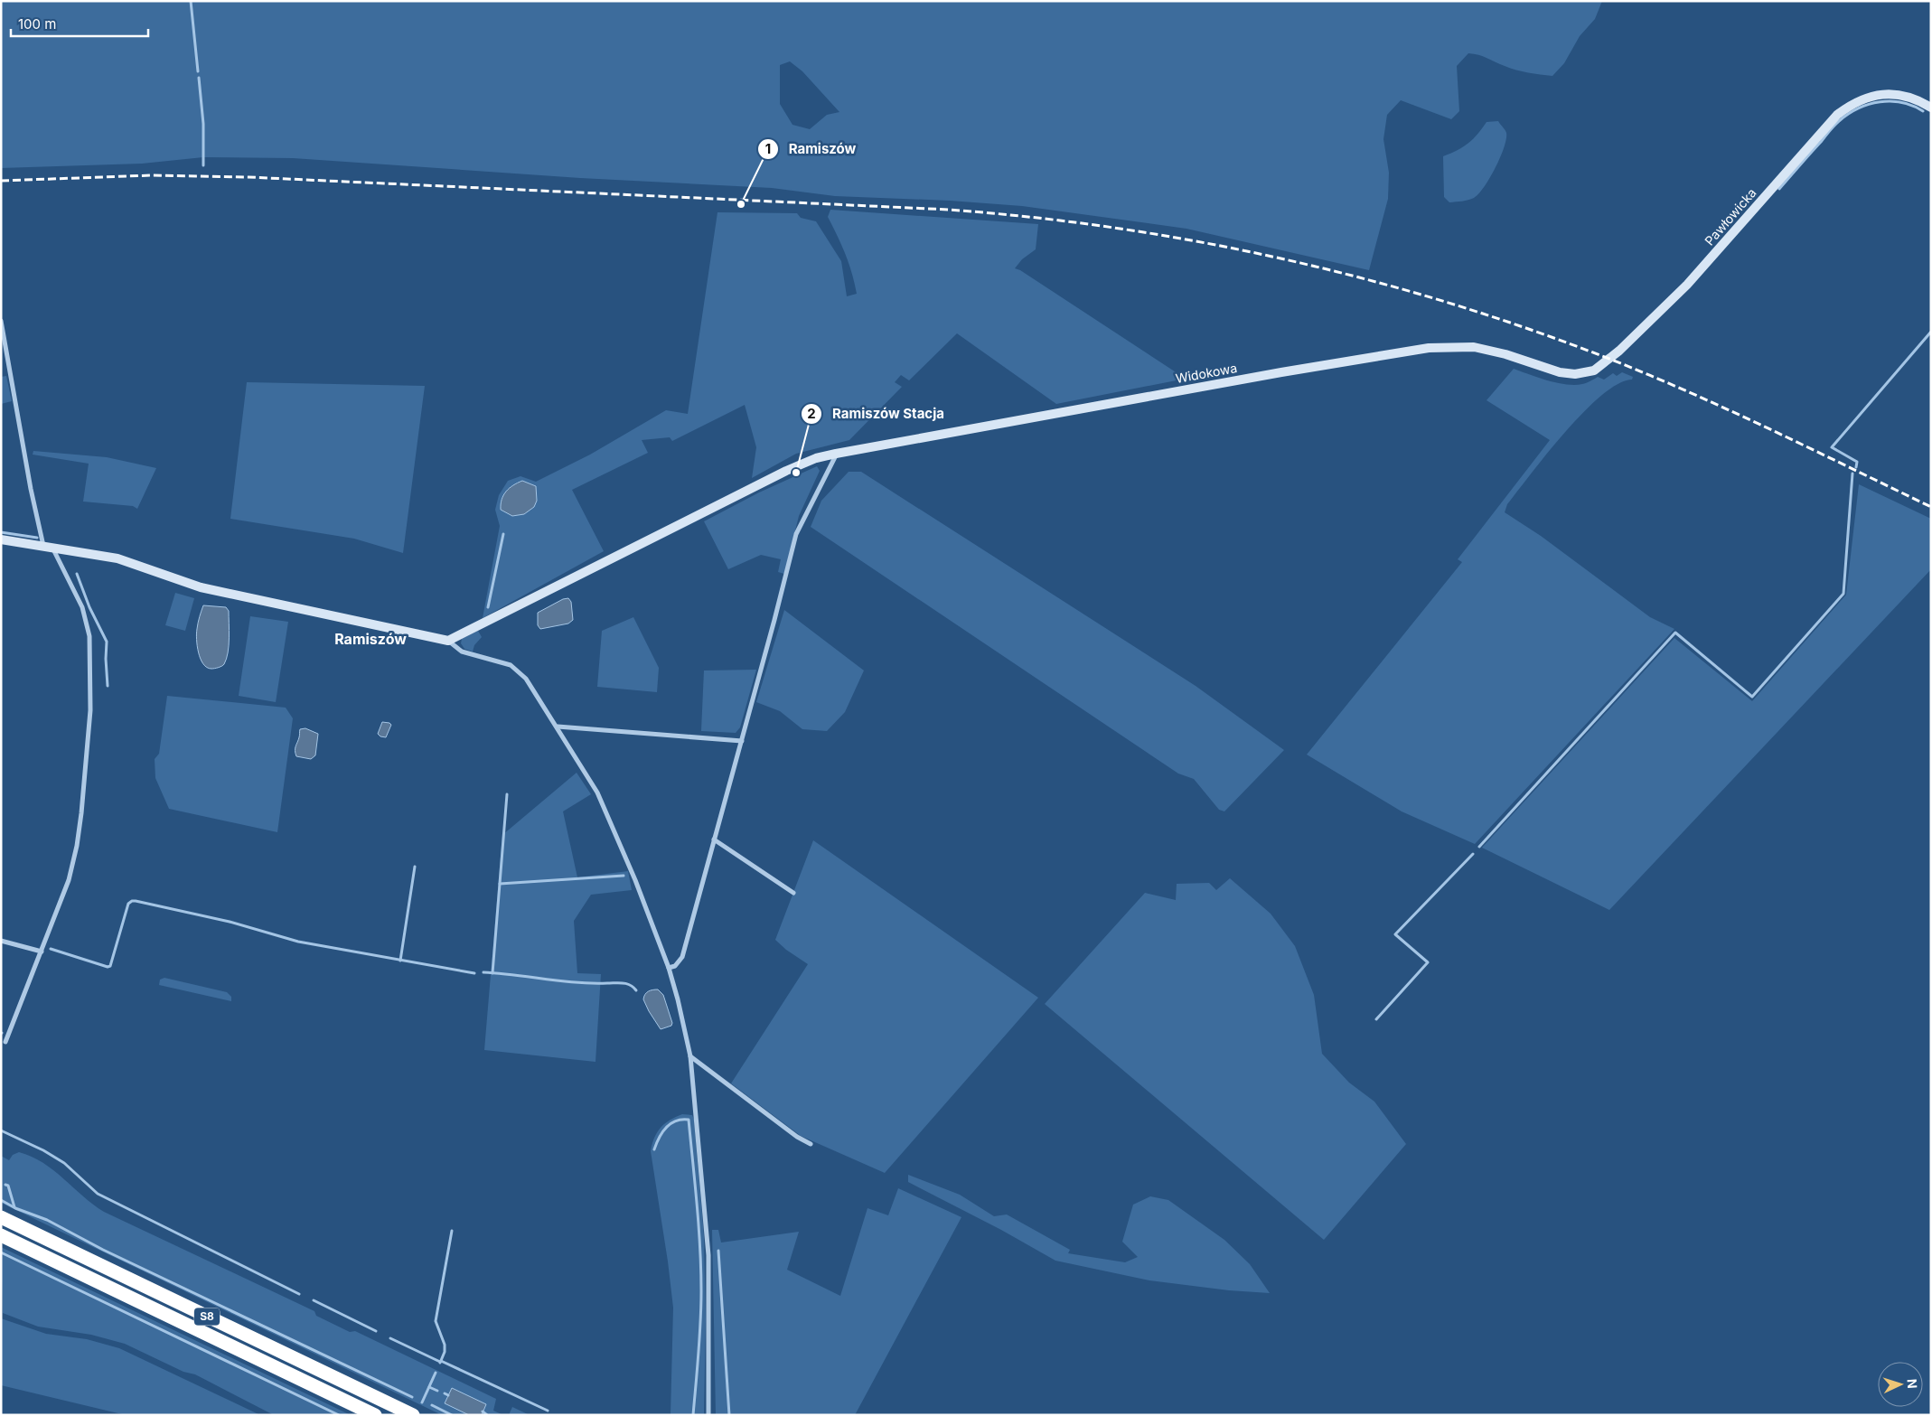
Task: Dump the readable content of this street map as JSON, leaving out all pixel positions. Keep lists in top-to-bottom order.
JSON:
{
  "streets": {
    "highway": ["S8"],
    "street": ["Pawłowicka", "Widokowa"]
  },
  "crossings": [
    ["Pawłowicka", "Widokowa"]
  ],
  "districts": ["Ramiszów"],
  "places": ["Ramiszów", "Ramiszów Stacja"],
  "scale_bar": "100 m",
  "north": "right"
}
